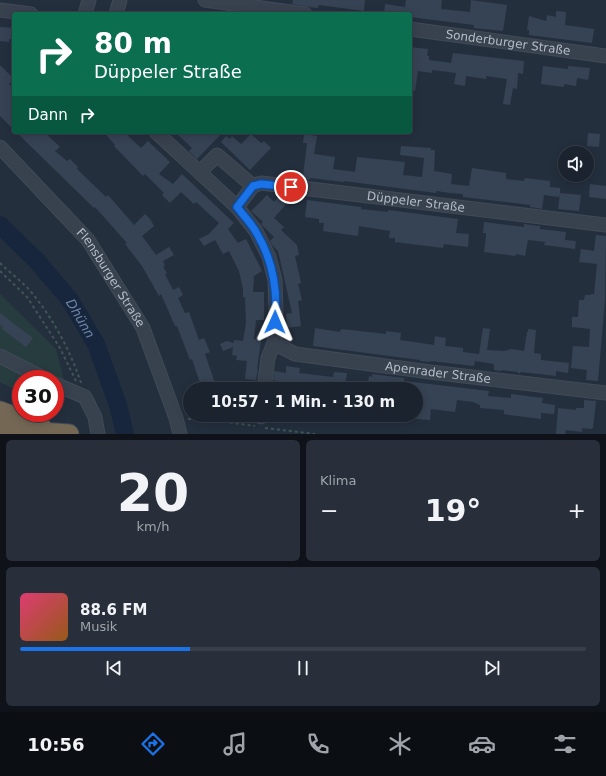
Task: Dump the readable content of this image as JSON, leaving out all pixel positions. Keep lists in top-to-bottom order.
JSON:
{
  "streets": {
    "street": [
      "Sonderburger Straße",
      "Düppeler Straße",
      "Flensburger Straße",
      "Apenrader Straße"
    ]
  },
  "water": ["Dhünn"],
  "page": {
    "turn": ["80 m", "Düppeler Straße"],
    "then": "Dann",
    "limit": "30",
    "trip": "10:57 · 1 Min. · 130 m",
    "tile": [
      ["20", "km/h"],
      "Klima"
    ],
    "heat": ["−", "19°", "+"],
    "song": ["88.6 FM", "Musik"],
    "tabs": "10:56"
  }
}
